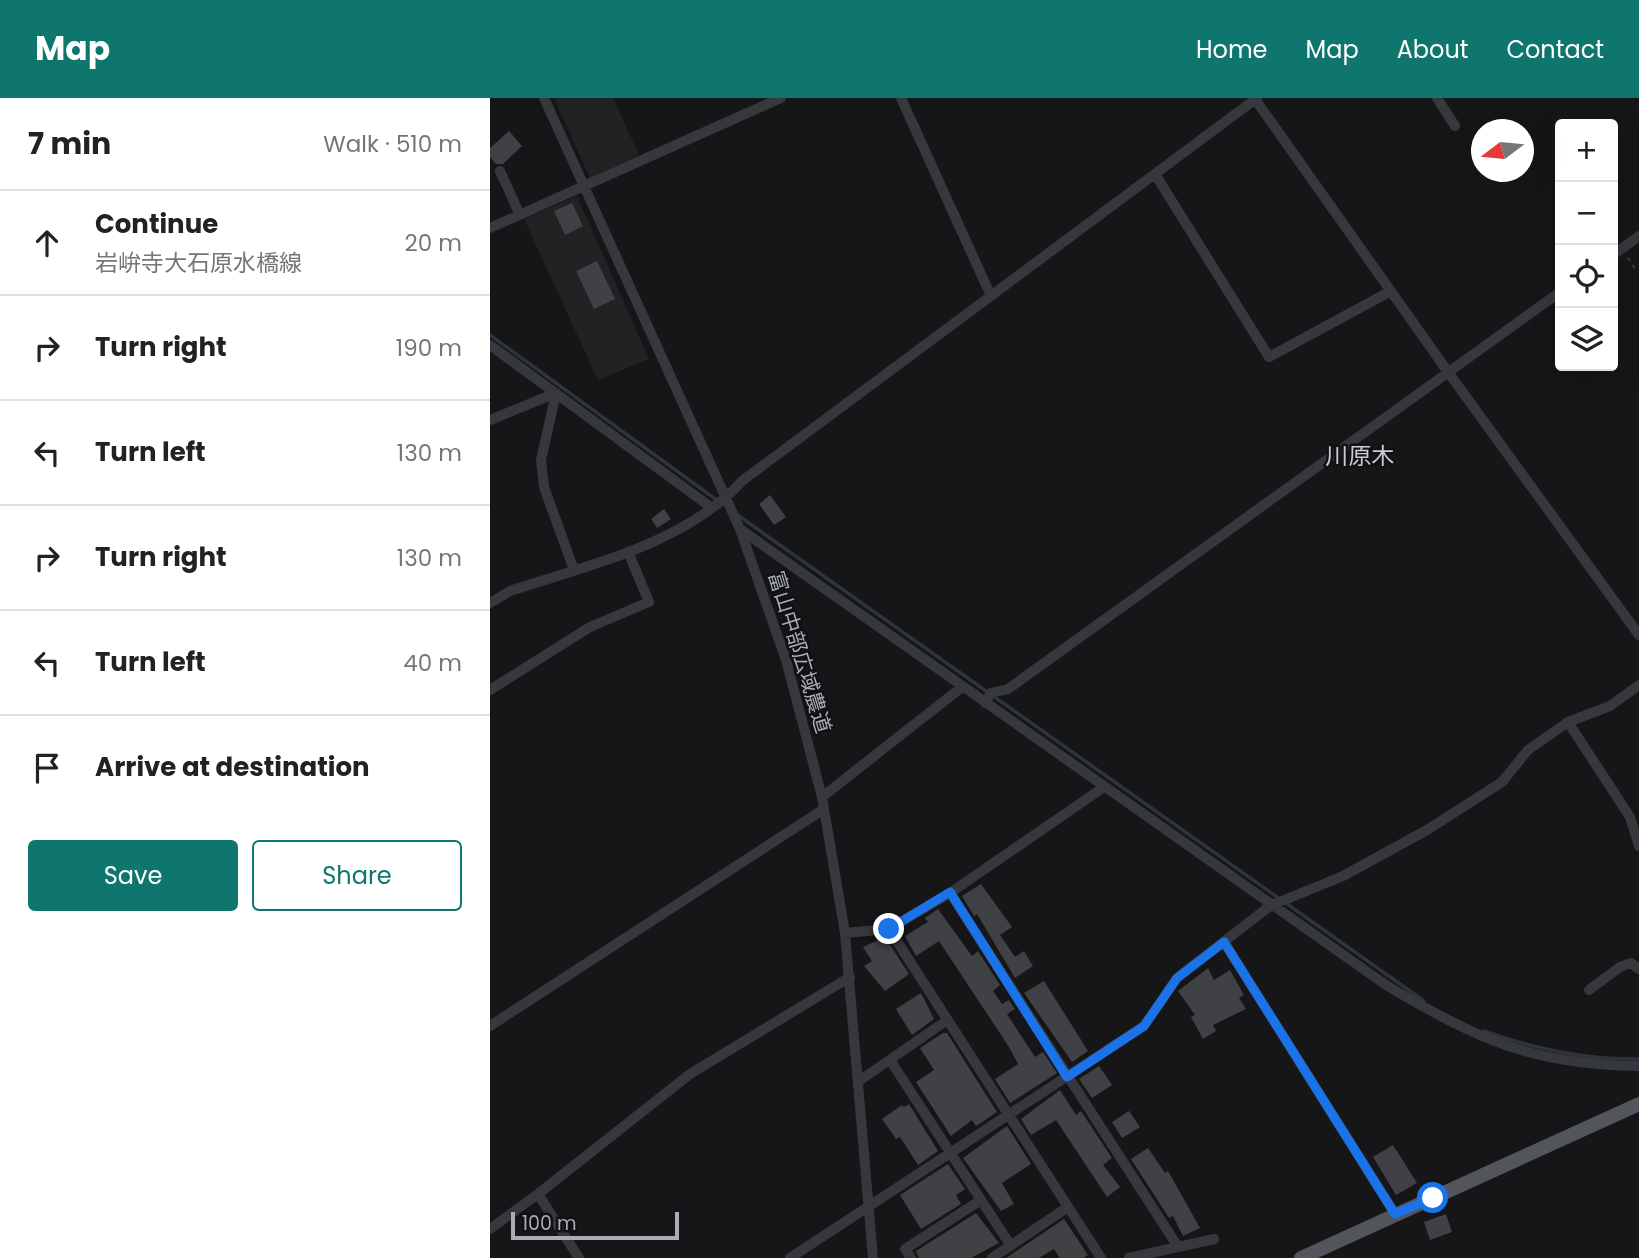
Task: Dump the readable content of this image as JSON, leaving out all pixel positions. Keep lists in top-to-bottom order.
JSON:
{
  "streets": {
    "street": ["富山中部広域農道"]
  },
  "districts": ["川原木"],
  "scale_bar": "100 m",
  "north": "left",
  "page": {
    "header": "Map",
    "nav": [
      "Home",
      "Map",
      "About",
      "Contact"
    ],
    "heading": ["7 min", "Walk · 510 m"],
    "map_buttons": ["+", "−"],
    "list": [
      ["Continue", "岩峅寺大石原水橋線", "20 m"],
      ["Turn right", "190 m"],
      ["Turn left", "130 m"],
      ["Turn right", "130 m"],
      ["Turn left", "40 m"],
      "Arrive at destination"
    ],
    "buttons": ["Save", "Share"],
    "scale": "100 m"
  }
}
